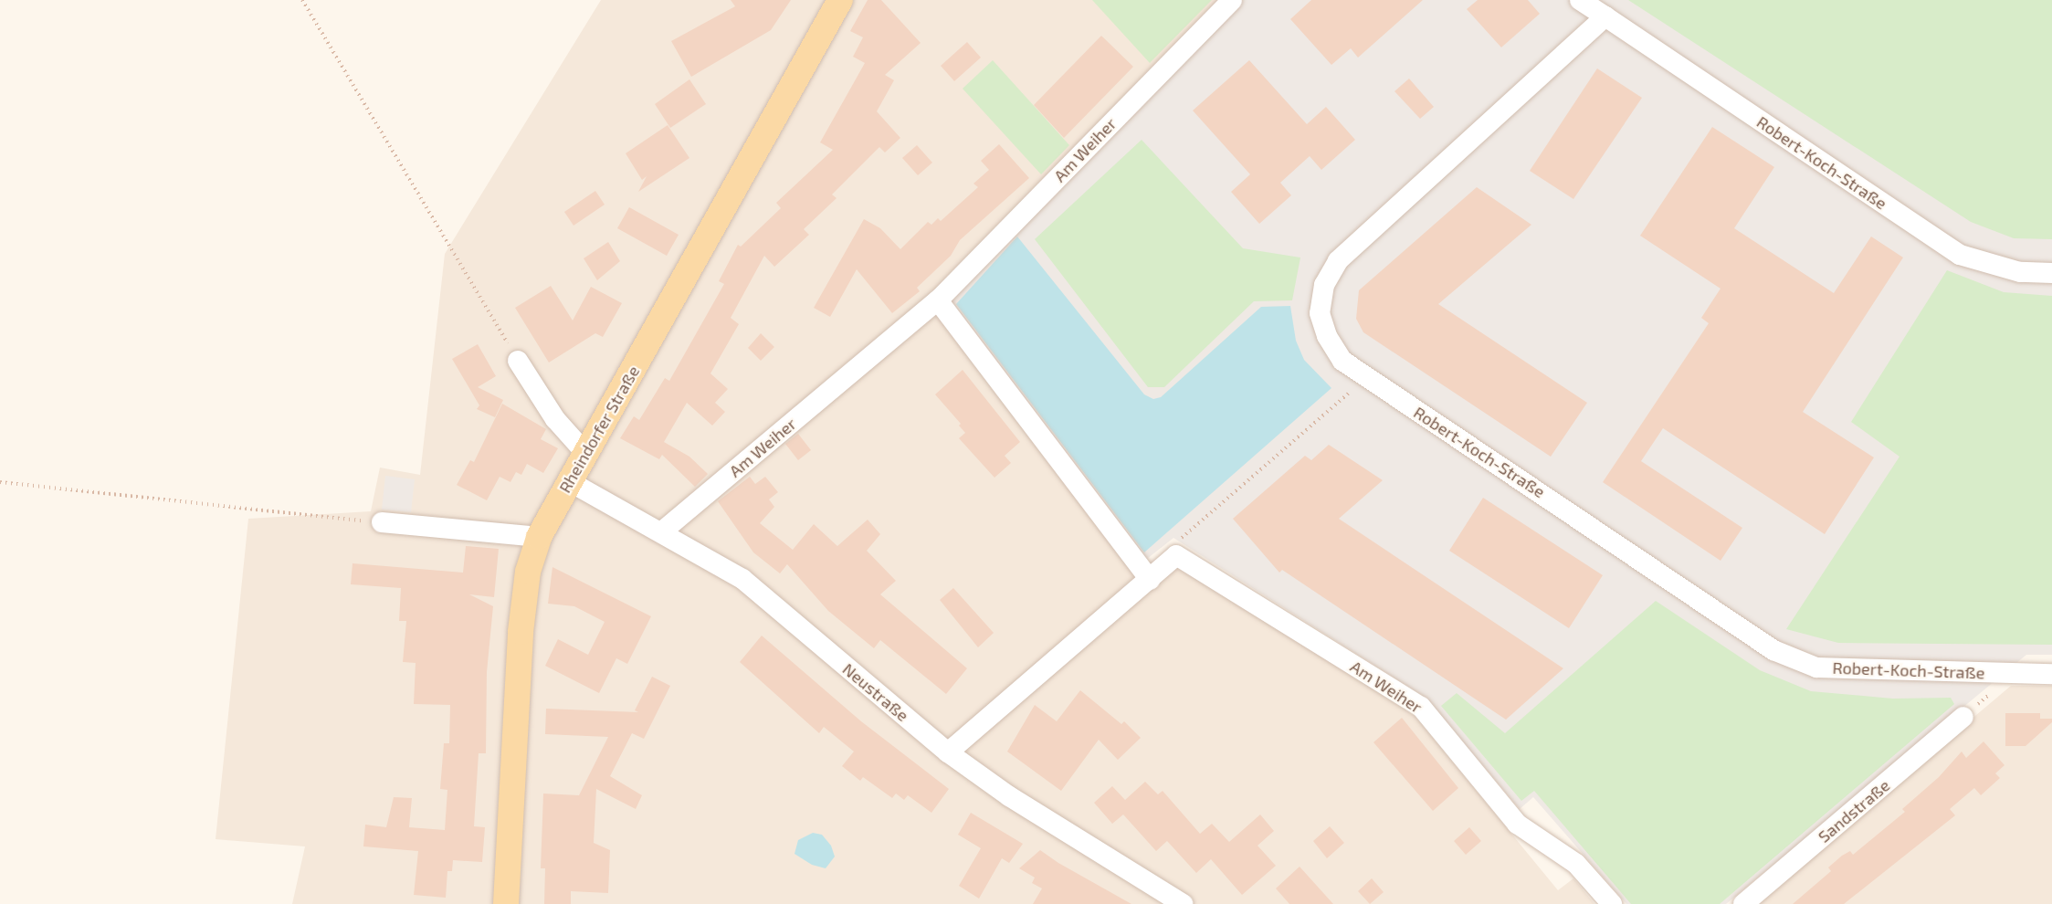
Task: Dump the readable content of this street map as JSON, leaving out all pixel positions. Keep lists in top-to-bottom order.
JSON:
{
  "streets": {
    "main road": ["Rheindorfer Straße"],
    "street": [
      "Am Weiher",
      "Robert-Koch-Straße",
      "Neustraße",
      "Sandstraße"
    ]
  },
  "crossings": [
    ["Am Weiher", "Neustraße"],
    ["Rheindorfer Straße", "Neustraße"]
  ]
}
